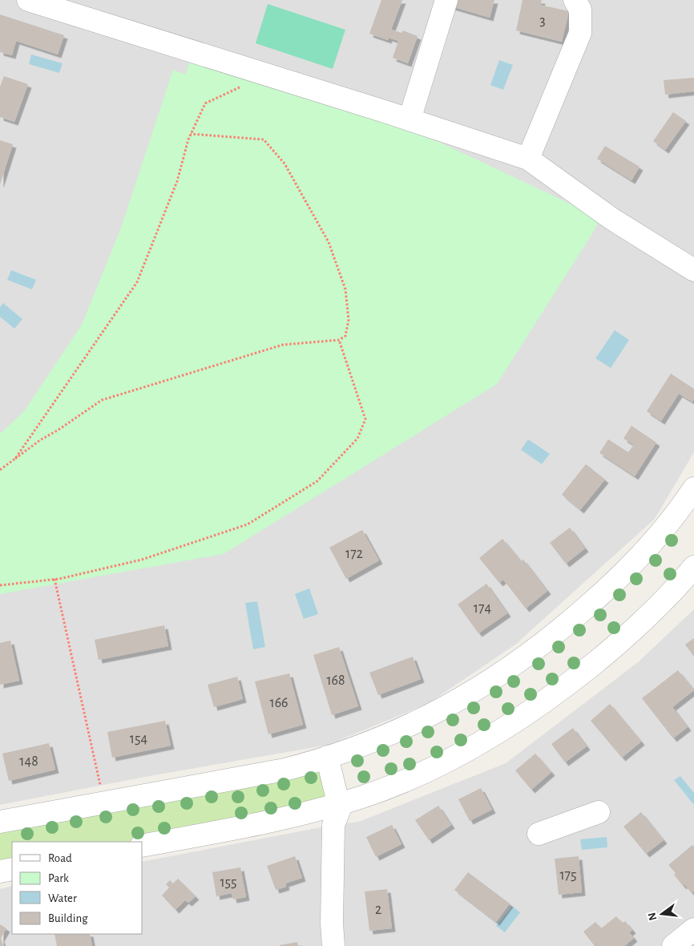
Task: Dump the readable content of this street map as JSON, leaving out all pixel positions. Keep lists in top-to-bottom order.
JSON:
{
  "house_numbers": [
    "3",
    "172",
    "174",
    "168",
    "166",
    "154",
    "148",
    "175",
    "155",
    "2"
  ],
  "legend": [
    "Road",
    "Park",
    "Water",
    "Building"
  ],
  "north": "left"
}
